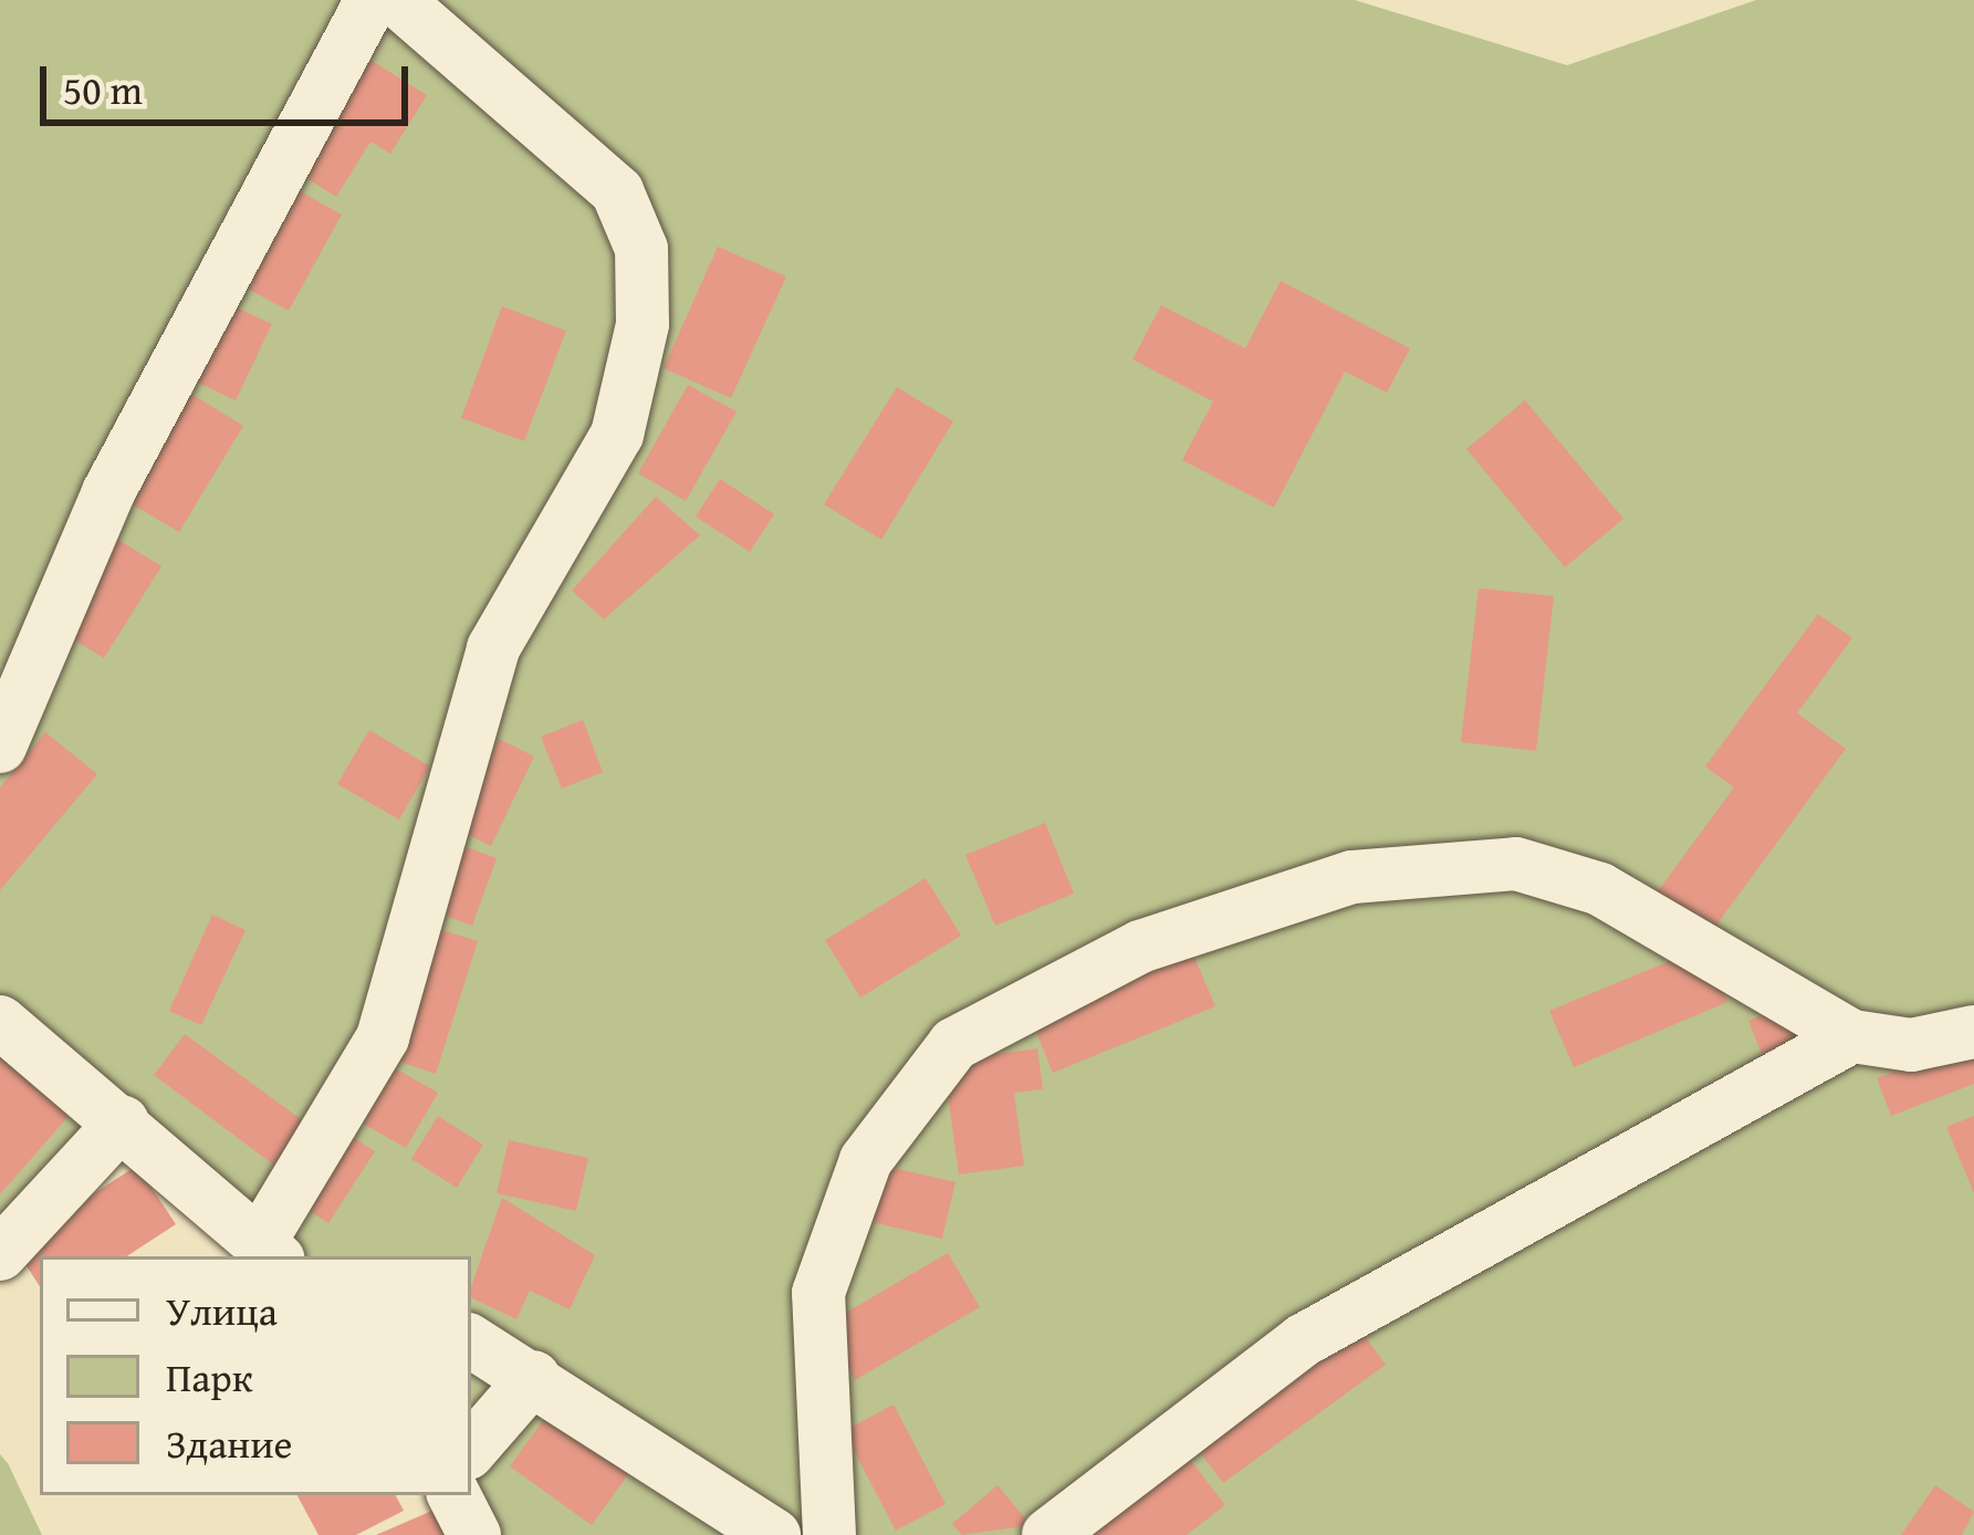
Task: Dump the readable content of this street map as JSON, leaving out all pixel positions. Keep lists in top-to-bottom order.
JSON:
{
  "legend": ["Улица", "Парк", "Здание"],
  "scale_bar": "50 m"
}
